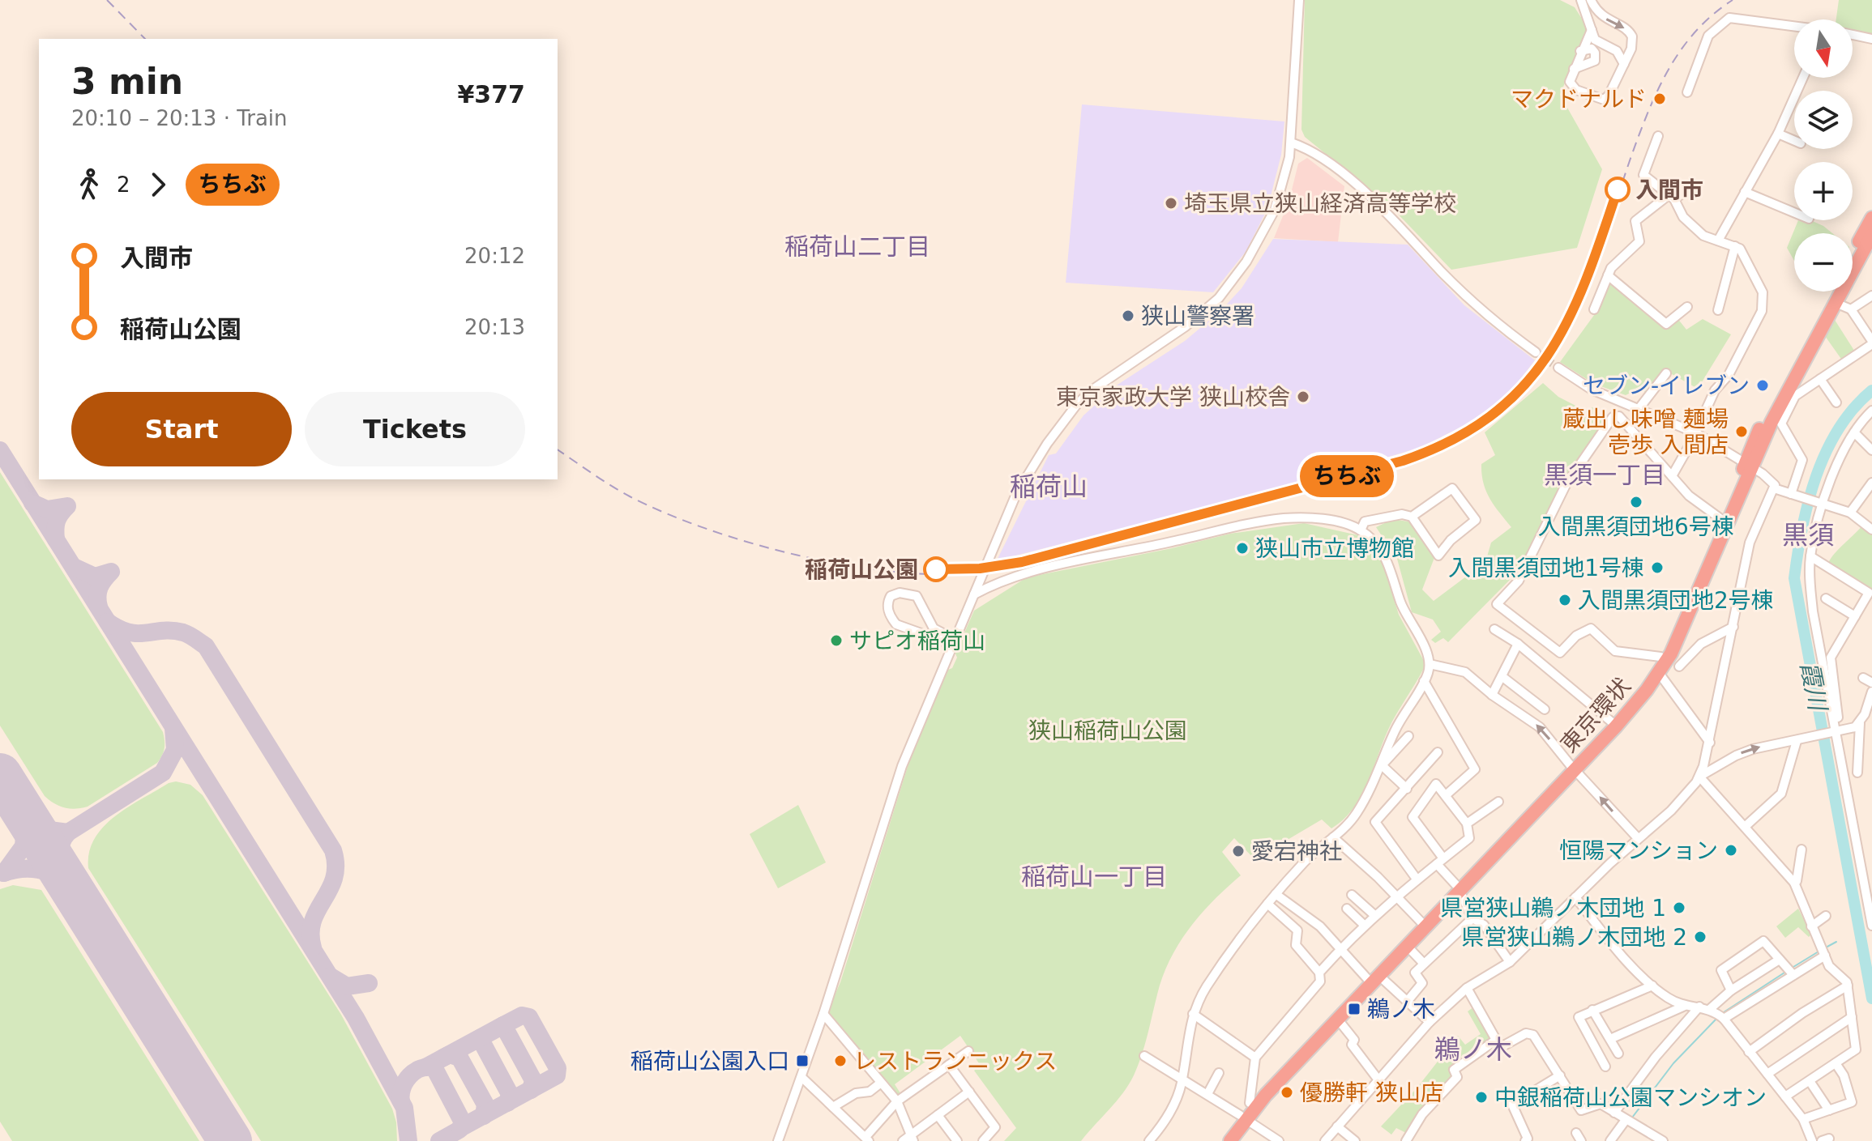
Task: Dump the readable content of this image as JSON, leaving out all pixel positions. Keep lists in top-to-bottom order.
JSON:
{
  "streets": {
    "highway": ["東京環状"]
  },
  "districts": [
    "稲荷山二丁目",
    "黒須一丁目",
    "稲荷山",
    "黒須",
    "稲荷山一丁目",
    "鵜ノ木"
  ],
  "water": ["霞川"],
  "parks": ["狭山稲荷山公園"],
  "places": {
    "other": [
      "マクドナルド",
      "入間市",
      "埼玉県立狭山経済高等学校",
      "狭山警察署",
      "セブン-イレブン",
      "東京家政大学 狭山校舎",
      "蔵出し味噌 麺場 壱歩 入間店",
      "入間黒須団地6号棟",
      "狭山市立博物館",
      "入間黒須団地1号棟",
      "稲荷山公園",
      "入間黒須団地2号棟",
      "サピオ稲荷山",
      "恒陽マンション",
      "愛宕神社",
      "県営狭山鵜ノ木団地 1",
      "県営狭山鵜ノ木団地 2",
      "レストランニックス",
      "優勝軒 狭山店",
      "中銀稲荷山公園マンシオン"
    ],
    "transit": ["鵜ノ木", "稲荷山公園入口"]
  },
  "north": "bottom",
  "page": {
    "on_map": "ちちぶ",
    "map_buttons": ["+", "−"],
    "heading": ["3 min", "20:10 – 20:13 · Train", "¥377"],
    "legs": ["2", "ちちぶ"],
    "list": [
      {
        "name": "入間市",
        "value": "20:12"
      },
      {
        "name": "稲荷山公園",
        "value": "20:13"
      }
    ],
    "buttons": ["Start", "Tickets"]
  }
}
